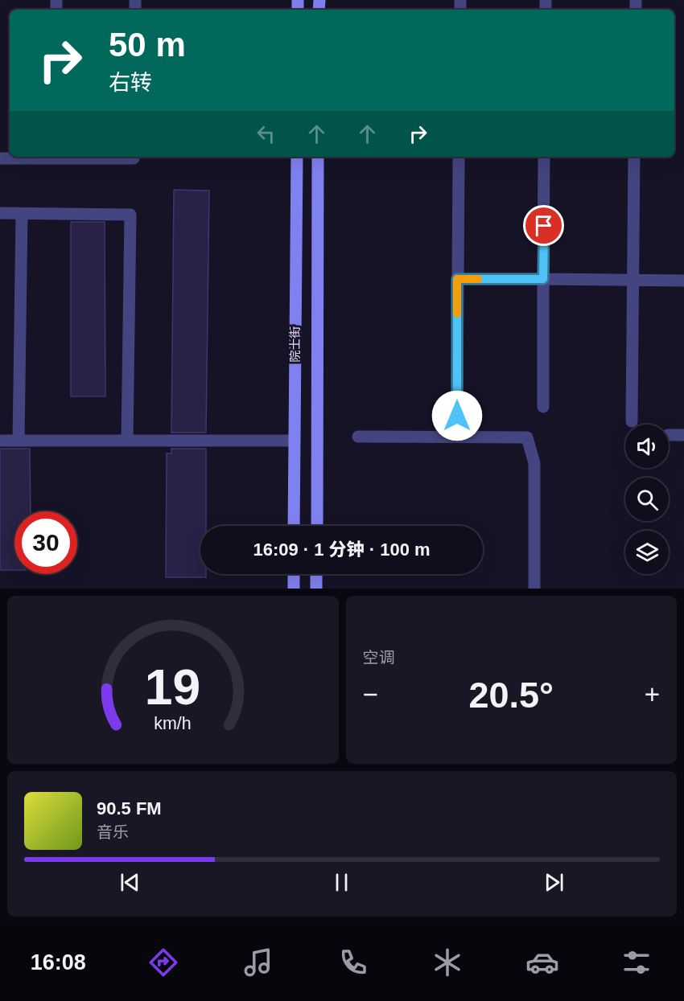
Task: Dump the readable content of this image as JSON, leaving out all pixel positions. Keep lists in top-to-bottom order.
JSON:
{
  "streets": {
    "main road": ["院士街"]
  },
  "page": {
    "turn": ["50 m", "右转"],
    "limit": "30",
    "trip": "16:09 · 1 分钟 · 100 m",
    "tile": "空调",
    "heat": ["−", "20.5°", "+"],
    "song": ["90.5 FM", "音乐"],
    "tabs": "16:08",
    "gauge": ["19", "km/h"]
  }
}
